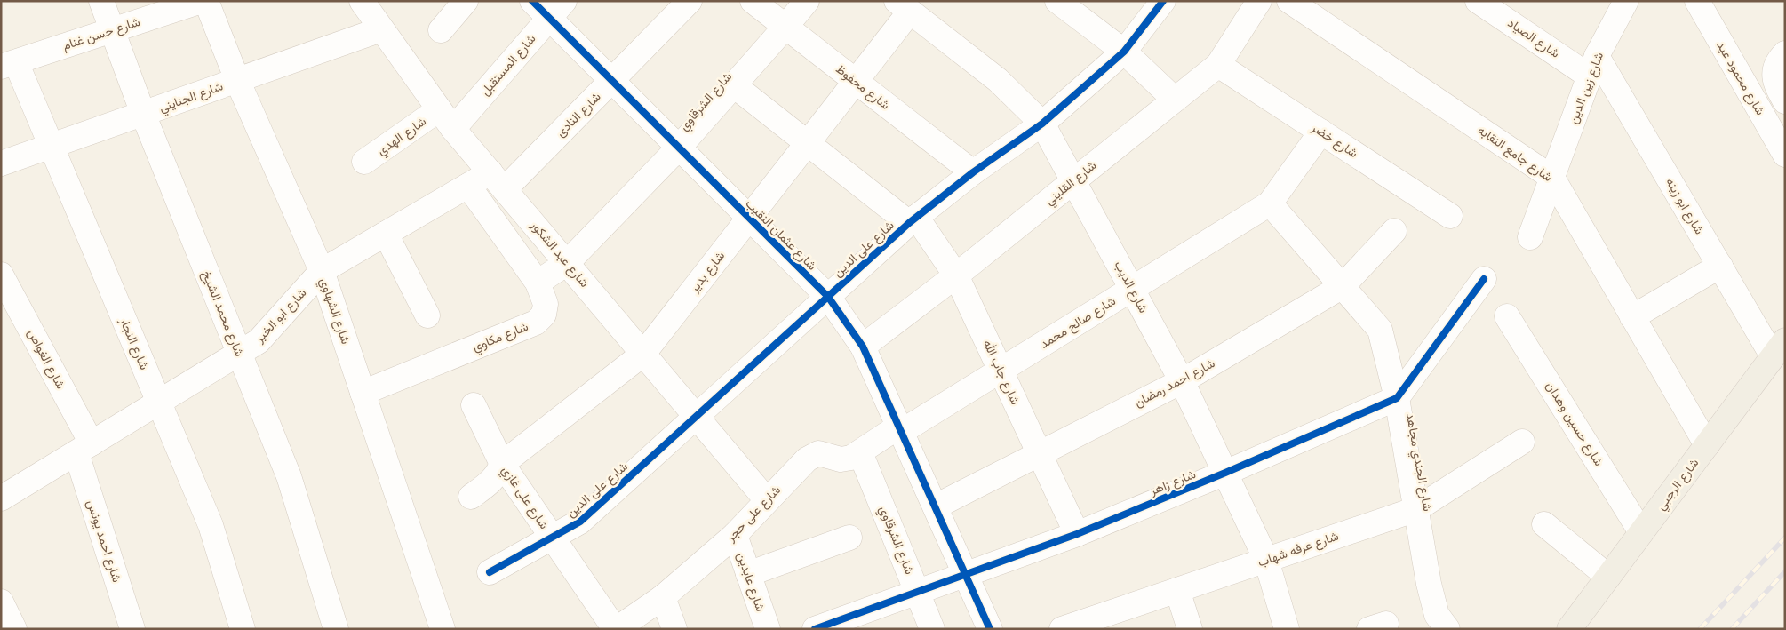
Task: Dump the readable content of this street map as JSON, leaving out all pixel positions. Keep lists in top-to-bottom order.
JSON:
{
  "streets": {
    "main road": ["شارع الرجبي"],
    "street": [
      "شارع حسن غنام",
      "شارع الصياد",
      "شارع المستقبل",
      "شارع محمود عيد",
      "شارع محفوظ",
      "شارع زين الدين",
      "شارع الجنايني",
      "شارع الشرقاوي",
      "شارع النادى",
      "شارع الهدي",
      "شارع خضر",
      "شارع جامع النقابه",
      "شارع القليني",
      "شارع ابو زينه",
      "شارع عثمان النقيب",
      "شارع على الدين",
      "شارع عبد الشكور",
      "شارع بدير",
      "شارع الديب",
      "شارع الشهاوي",
      "شارع محمد الشيخ",
      "شارع ابو الخير",
      "شارع صالح محمد",
      "شارع مكاوي",
      "شارع النجار",
      "شارع الغواص",
      "شارع جاب الله",
      "شارع احمد رمضان",
      "شارع حسين وهدان",
      "شارع الجندي مجاهد",
      "شارع زاهر",
      "شارع على غازي",
      "شارع على حجر",
      "شارع احمد يونس",
      "شارع عرفه شهاب",
      "شارع عابدين"
    ]
  },
  "crossings": [
    ["شارع حسن غنام", "شارع محمد الشيخ"],
    ["شارع حسن غنام", "شارع النجار"],
    ["شارع الصياد", "شارع زين الدين"],
    ["شارع الصياد", "شارع ابو زينه"],
    ["شارع المستقبل", "شارع عثمان النقيب"],
    ["شارع المستقبل", "شارع عبد الشكور"],
    ["شارع محفوظ", "شارع الشرقاوي"],
    ["شارع محفوظ", "شارع على الدين"],
    ["شارع محفوظ", "شارع بدير"],
    ["شارع زين الدين", "شارع جامع النقابه"],
    ["شارع زين الدين", "شارع ابو زينه"],
    ["شارع الجنايني", "شارع عبد الشكور"],
    ["شارع الجنايني", "شارع الشهاوي"],
    ["شارع الجنايني", "شارع محمد الشيخ"],
    ["شارع الجنايني", "شارع النجار"],
    ["شارع الشرقاوي", "شارع عثمان النقيب"],
    ["شارع الشرقاوي", "شارع عبد الشكور"],
    ["شارع الشرقاوي", "شارع مكاوي"],
    ["شارع الشرقاوي", "شارع جاب الله"],
    ["شارع الشرقاوي", "شارع زاهر"],
    ["شارع الشرقاوي", "شارع على حجر"],
    ["شارع النادى", "شارع عثمان النقيب"],
    ["شارع النادى", "شارع عبد الشكور"],
    ["شارع النادى", "شارع ابو الخير"],
    ["شارع الهدي", "شارع عبد الشكور"],
    ["شارع خضر", "شارع القليني"],
    ["شارع خضر", "شارع صالح محمد"],
    ["شارع جامع النقابه", "شارع الرجبي"],
    ["شارع القليني", "شارع عثمان النقيب"],
    ["شارع القليني", "شارع الديب"],
    ["شارع القليني", "شارع جاب الله"],
    ["شارع ابو زينه", "شارع الرجبي"],
    ["شارع عثمان النقيب", "شارع على الدين"],
    ["شارع عثمان النقيب", "شارع بدير"],
    ["شارع عثمان النقيب", "شارع صالح محمد"],
    ["شارع عثمان النقيب", "شارع احمد رمضان"],
    ["شارع عثمان النقيب", "شارع زاهر"],
    ["شارع عثمان النقيب", "شارع على حجر"],
    ["شارع على الدين", "شارع عبد الشكور"],
    ["شارع على الدين", "شارع الديب"],
    ["شارع على الدين", "شارع جاب الله"],
    ["شارع على الدين", "شارع على غازي"],
    ["شارع عبد الشكور", "شارع بدير"],
    ["شارع عبد الشكور", "شارع ابو الخير"],
    ["شارع عبد الشكور", "شارع على حجر"],
    ["شارع بدير", "شارع الديب"],
    ["شارع بدير", "شارع جاب الله"],
    ["شارع بدير", "شارع على غازي"],
    ["شارع الديب", "شارع صالح محمد"],
    ["شارع الديب", "شارع احمد رمضان"],
    ["شارع الديب", "شارع زاهر"],
    ["شارع الديب", "شارع عرفه شهاب"],
    ["شارع الشهاوي", "شارع ابو الخير"],
    ["شارع الشهاوي", "شارع مكاوي"],
    ["شارع محمد الشيخ", "شارع ابو الخير"],
    ["شارع ابو الخير", "شارع مكاوي"],
    ["شارع ابو الخير", "شارع النجار"],
    ["شارع ابو الخير", "شارع الغواص"],
    ["شارع ابو الخير", "شارع احمد يونس"],
    ["شارع صالح محمد", "شارع جاب الله"],
    ["شارع صالح محمد", "شارع الجندي مجاهد"],
    ["شارع صالح محمد", "شارع على حجر"],
    ["شارع الغواص", "شارع احمد يونس"],
    ["شارع جاب الله", "شارع احمد رمضان"],
    ["شارع جاب الله", "شارع زاهر"],
    ["شارع احمد رمضان", "شارع الجندي مجاهد"],
    ["شارع حسين وهدان", "شارع الرجبي"],
    ["شارع الجندي مجاهد", "شارع زاهر"],
    ["شارع الجندي مجاهد", "شارع عرفه شهاب"],
    ["شارع على غازي", "شارع على حجر"],
    ["شارع على حجر", "شارع عابدين"]
  ]
}
